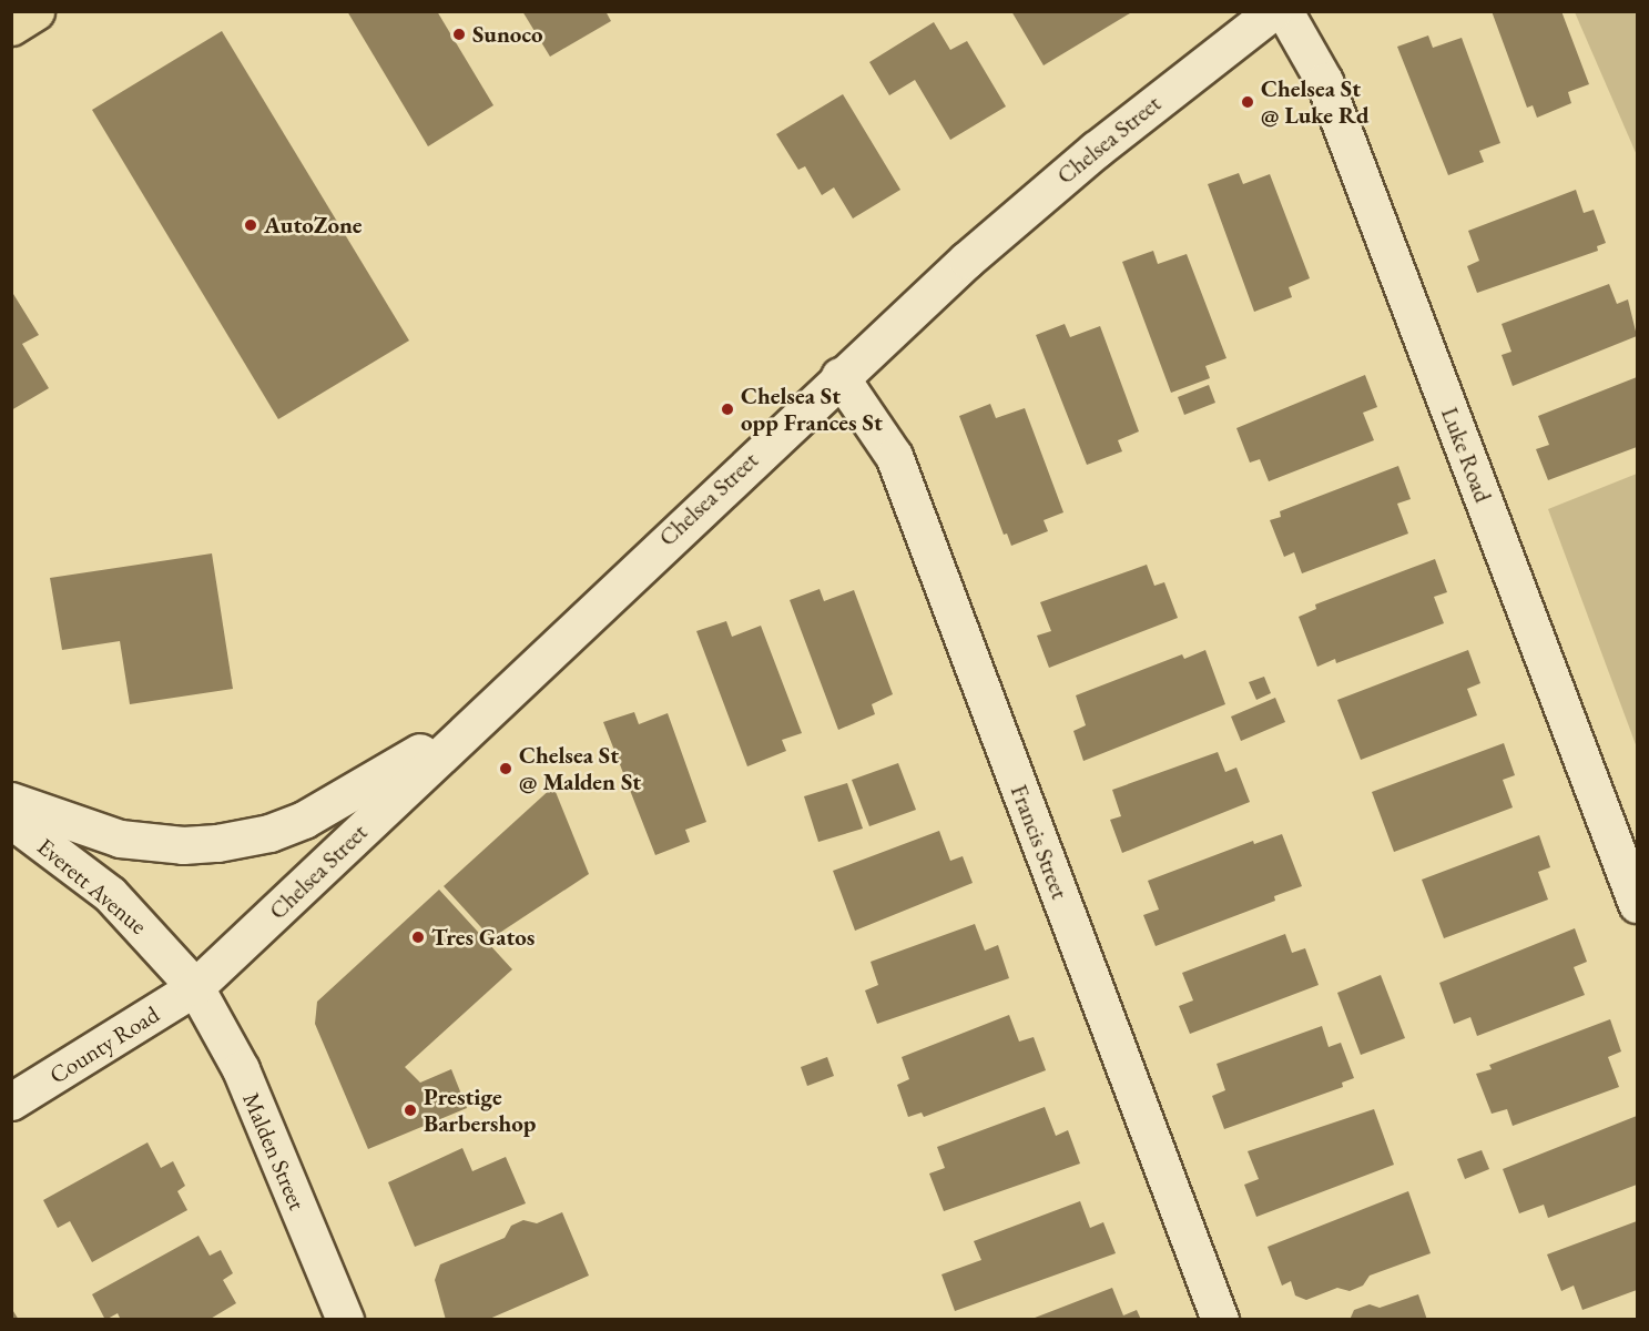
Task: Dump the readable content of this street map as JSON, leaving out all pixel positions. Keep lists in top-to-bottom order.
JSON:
{
  "streets": {
    "street": [
      "Chelsea Street",
      "Luke Road",
      "Francis Street",
      "Everett Avenue",
      "County Road",
      "Malden Street"
    ]
  },
  "crossings": [
    ["Chelsea Street", "Francis Street"],
    ["Chelsea Street", "Everett Avenue"],
    ["Chelsea Street", "County Road"],
    ["Chelsea Street", "Malden Street"],
    ["Everett Avenue", "County Road"],
    ["Everett Avenue", "Malden Street"],
    ["County Road", "Malden Street"]
  ],
  "places": [
    "Sunoco",
    "Chelsea St @ Luke Rd",
    "AutoZone",
    "Chelsea St opp Frances St",
    "Chelsea St @ Malden St",
    "Tres Gatos",
    "Prestige Barbershop"
  ]
}
